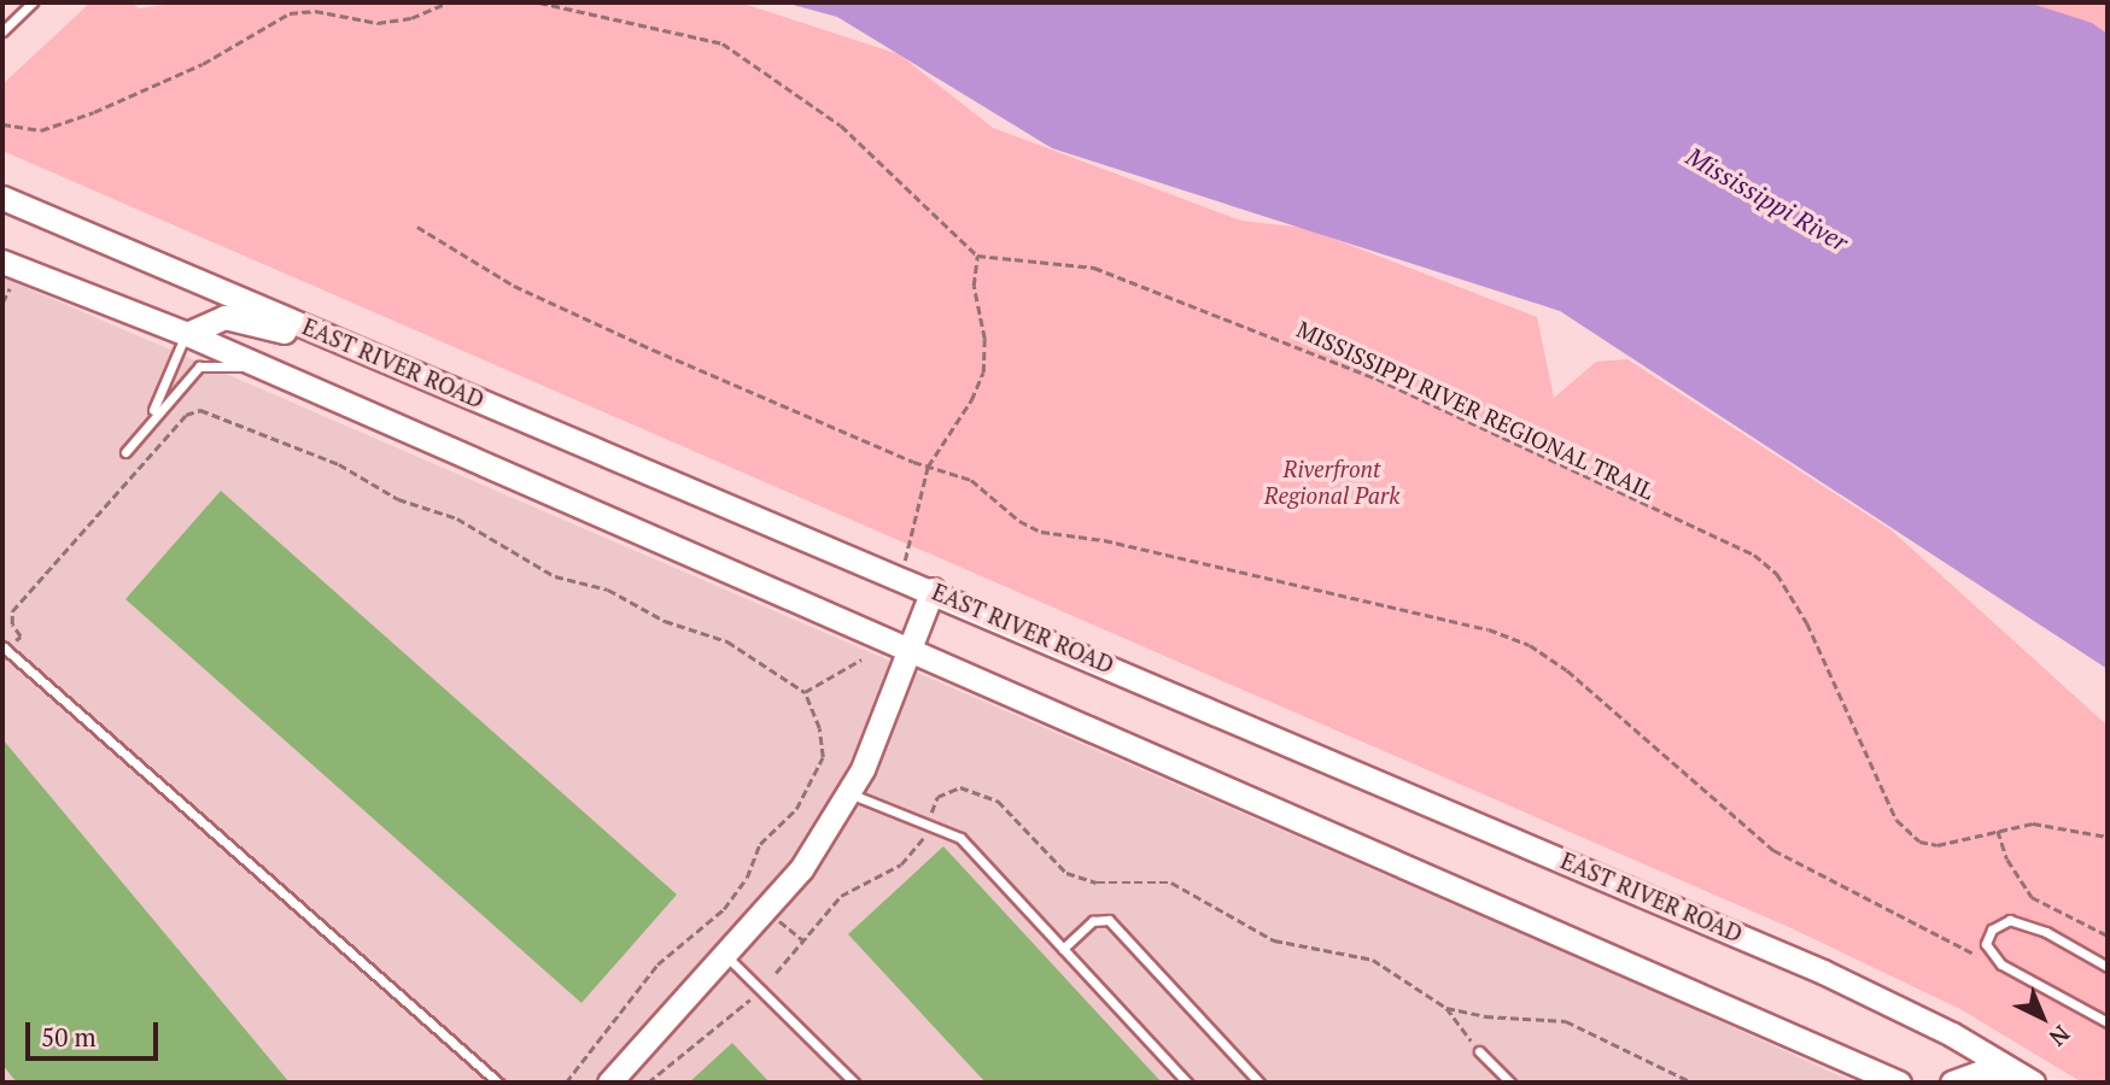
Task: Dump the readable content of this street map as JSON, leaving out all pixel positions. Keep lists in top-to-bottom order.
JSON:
{
  "streets": {
    "street": ["EAST RIVER ROAD"],
    "path": ["MISSISSIPPI RIVER REGIONAL TRAIL"]
  },
  "water": ["Mississippi River"],
  "parks": ["Riverfront Regional Park"],
  "scale_bar": "50 m",
  "north": "bottom right"
}
